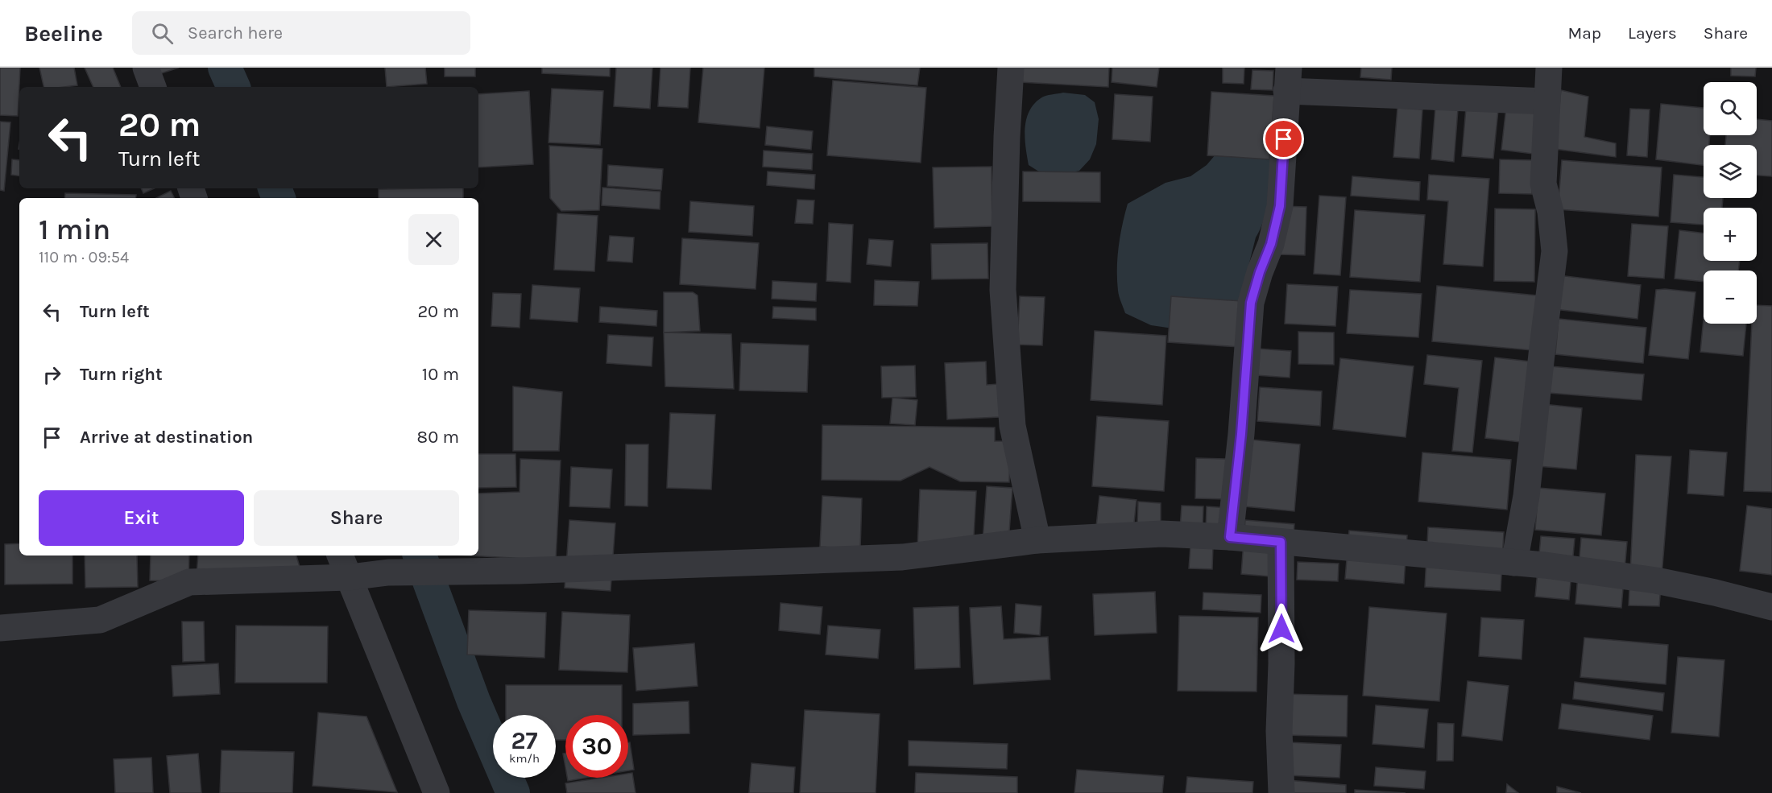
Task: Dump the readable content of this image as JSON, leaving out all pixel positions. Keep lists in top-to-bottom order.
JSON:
{
  "page": {
    "header": "Beeline",
    "search": "Search here",
    "nav": ["Map", "Layers", "Share"],
    "map_buttons": ["+", "−"],
    "turn": ["20 m", "Turn left"],
    "heading": ["1 min", "110 m · 09:54"],
    "list": [
      {
        "name": "Turn left",
        "value": "20 m"
      },
      {
        "name": "Turn right",
        "value": "10 m"
      },
      {
        "name": "Arrive at destination",
        "value": "80 m"
      }
    ],
    "buttons": ["Exit", "Share"],
    "speed": "27 km/h",
    "limit": "30"
  }
}
